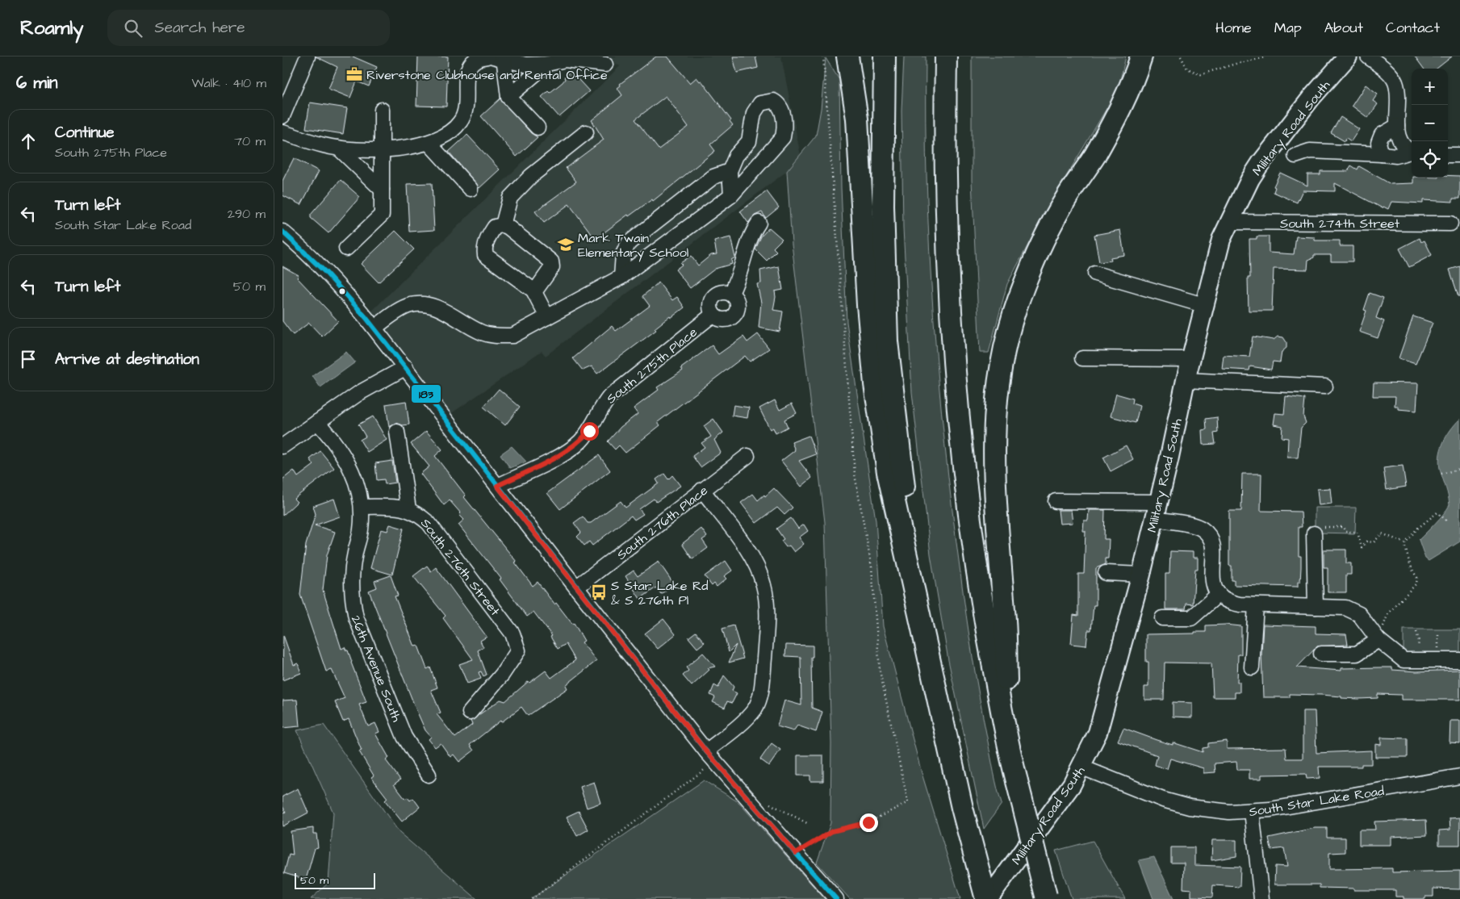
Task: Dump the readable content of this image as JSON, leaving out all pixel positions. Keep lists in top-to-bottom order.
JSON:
{
  "streets": {
    "main road": ["Military Road South"],
    "street": [
      "South 274th Street",
      "South 275th Place",
      "South 276th Place",
      "South 276th Street",
      "26th Avenue South",
      "South Star Lake Road"
    ]
  },
  "crossings": [
    ["Military Road South", "South 274th Street"],
    ["Military Road South", "South Star Lake Road"],
    ["South 276th Street", "26th Avenue South"]
  ],
  "places": {
    "office": ["Riverstone Clubhouse and Rental Office"],
    "school or university": ["Mark Twain Elementary School"],
    "bus stop": ["S Star Lake Rd & S 276th Pl"]
  },
  "lines": ["transit line 183"],
  "scale_bar": "50 m",
  "page": {
    "header": "Roamly",
    "search": "Search here",
    "nav": [
      "Home",
      "Map",
      "About",
      "Contact"
    ],
    "heading": ["6 min", "Walk · 410 m"],
    "map_buttons": ["+", "−"],
    "list": [
      ["Continue", "South 275th Place", "70 m"],
      ["Turn left", "South Star Lake Road", "290 m"],
      ["Turn left", "50 m"],
      "Arrive at destination"
    ],
    "scale": "50 m"
  }
}
